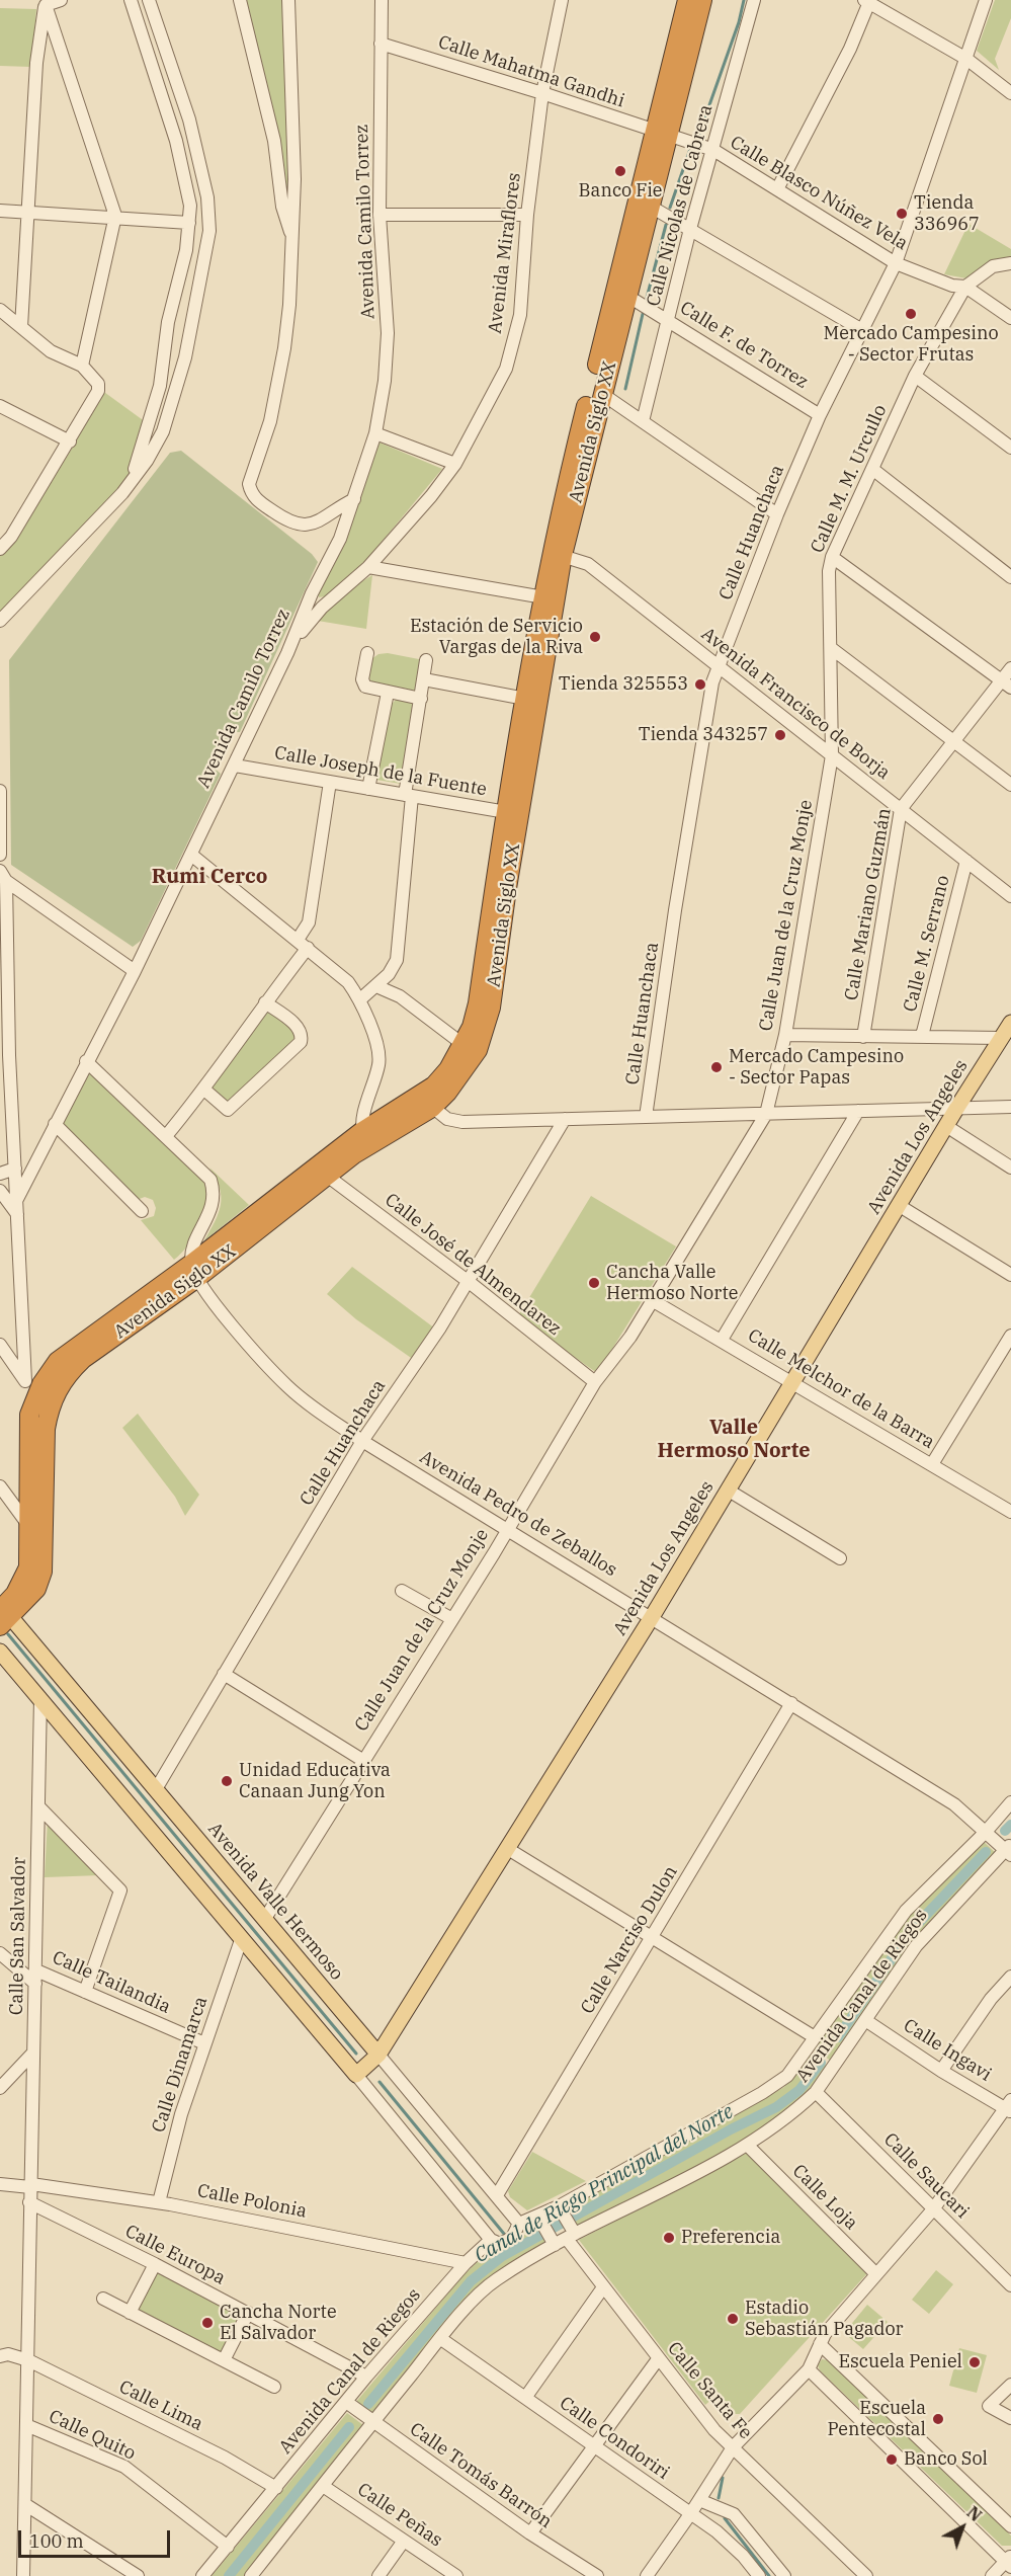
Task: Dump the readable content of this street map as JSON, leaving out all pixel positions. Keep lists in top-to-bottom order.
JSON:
{
  "streets": {
    "highway": ["Avenida Siglo XX"],
    "main road": ["Avenida Los Angeles", "Avenida Valle Hermoso"],
    "street": [
      "Calle Mahatma Gandhi",
      "Calle Blasco Núñez Vela",
      "Calle Nicolas de Cabrera",
      "Avenida Camilo Torrez",
      "Avenida Miraflores",
      "Calle F. de Torrez",
      "Calle M. M. Urcullo",
      "Calle Huanchaca",
      "Avenida Francisco de Borja",
      "Calle Joseph de la Fuente",
      "Calle Mariano Guzmán",
      "Calle Juan de la Cruz Monje",
      "Calle M. Serrano",
      "Calle José de Almendarez",
      "Calle Melchor de la Barra",
      "Avenida Pedro de Zeballos",
      "Calle San Salvador",
      "Calle Narciso Dulon",
      "Calle Tailandia",
      "Avenida Canal de Riegos",
      "Calle Ingavi",
      "Calle Dinamarca",
      "Calle Saucari",
      "Calle Loja",
      "Calle Polonia",
      "Calle Europa",
      "Calle Santa Fe",
      "Calle Lima",
      "Calle Quito",
      "Calle Condoriri",
      "Calle Tomás Barrón",
      "Calle Peñas"
    ]
  },
  "crossings": [
    ["Calle Mahatma Gandhi", "Calle Blasco Núñez Vela"],
    ["Calle Mahatma Gandhi", "Avenida Camilo Torrez"],
    ["Calle Mahatma Gandhi", "Avenida Miraflores"],
    ["Calle Mahatma Gandhi", "Avenida Siglo XX"],
    ["Calle Blasco Núñez Vela", "Calle Nicolas de Cabrera"],
    ["Calle Blasco Núñez Vela", "Avenida Siglo XX"],
    ["Calle Blasco Núñez Vela", "Calle M. M. Urcullo"],
    ["Calle Blasco Núñez Vela", "Calle Huanchaca"],
    ["Calle Nicolas de Cabrera", "Calle F. de Torrez"],
    ["Avenida Camilo Torrez", "Avenida Miraflores"],
    ["Avenida Camilo Torrez", "Calle Joseph de la Fuente"],
    ["Calle F. de Torrez", "Avenida Siglo XX"],
    ["Calle F. de Torrez", "Calle Huanchaca"],
    ["Avenida Siglo XX", "Avenida Francisco de Borja"],
    ["Avenida Siglo XX", "Calle Joseph de la Fuente"],
    ["Avenida Siglo XX", "Calle José de Almendarez"],
    ["Avenida Siglo XX", "Avenida Pedro de Zeballos"],
    ["Avenida Siglo XX", "Avenida Valle Hermoso"],
    ["Calle M. M. Urcullo", "Avenida Francisco de Borja"],
    ["Calle M. M. Urcullo", "Calle Juan de la Cruz Monje"],
    ["Calle Huanchaca", "Avenida Francisco de Borja"],
    ["Calle Huanchaca", "Calle José de Almendarez"],
    ["Calle Huanchaca", "Avenida Pedro de Zeballos"],
    ["Calle Huanchaca", "Avenida Valle Hermoso"],
    ["Avenida Francisco de Borja", "Calle Mariano Guzmán"],
    ["Avenida Francisco de Borja", "Calle Juan de la Cruz Monje"],
    ["Avenida Francisco de Borja", "Calle M. Serrano"],
    ["Calle Juan de la Cruz Monje", "Calle José de Almendarez"],
    ["Calle Juan de la Cruz Monje", "Calle Melchor de la Barra"],
    ["Calle Juan de la Cruz Monje", "Avenida Pedro de Zeballos"],
    ["Calle Juan de la Cruz Monje", "Avenida Valle Hermoso"],
    ["Avenida Los Angeles", "Calle Melchor de la Barra"],
    ["Avenida Los Angeles", "Avenida Pedro de Zeballos"],
    ["Avenida Los Angeles", "Avenida Valle Hermoso"],
    ["Avenida Pedro de Zeballos", "Calle Narciso Dulon"],
    ["Avenida Pedro de Zeballos", "Avenida Canal de Riegos"],
    ["Avenida Valle Hermoso", "Calle Narciso Dulon"],
    ["Avenida Valle Hermoso", "Avenida Canal de Riegos"],
    ["Calle San Salvador", "Calle Tailandia"],
    ["Calle San Salvador", "Calle Polonia"],
    ["Calle San Salvador", "Calle Europa"],
    ["Calle San Salvador", "Calle Lima"],
    ["Calle San Salvador", "Calle Quito"],
    ["Calle Tailandia", "Calle Dinamarca"],
    ["Avenida Canal de Riegos", "Calle Ingavi"],
    ["Avenida Canal de Riegos", "Calle Saucari"],
    ["Avenida Canal de Riegos", "Calle Loja"],
    ["Avenida Canal de Riegos", "Calle Polonia"],
    ["Avenida Canal de Riegos", "Calle Europa"],
    ["Avenida Canal de Riegos", "Calle Santa Fe"],
    ["Avenida Canal de Riegos", "Calle Lima"],
    ["Avenida Canal de Riegos", "Calle Quito"],
    ["Avenida Canal de Riegos", "Calle Condoriri"],
    ["Avenida Canal de Riegos", "Calle Tomás Barrón"],
    ["Avenida Canal de Riegos", "Calle Peñas"],
    ["Calle Dinamarca", "Calle Polonia"]
  ],
  "districts": ["Rumi Cerco", "Valle Hermoso Norte"],
  "water": ["Canal de Riego Principal del Norte"],
  "places": [
    "Banco Fie",
    "Tienda 336967",
    "Mercado Campesino - Sector Frutas",
    "Estación de Servicio Vargas de la Riva",
    "Tienda 325553",
    "Tienda 343257",
    "Mercado Campesino - Sector Papas",
    "Cancha Valle Hermoso Norte",
    "Unidad Educativa Canaan Jung Yon",
    "Preferencia",
    "Estadio Sebastián Pagador",
    "Cancha Norte El Salvador",
    "Escuela Peniel",
    "Escuela Pentecostal",
    "Banco Sol"
  ],
  "scale_bar": "100 m",
  "north": "top right"
}
